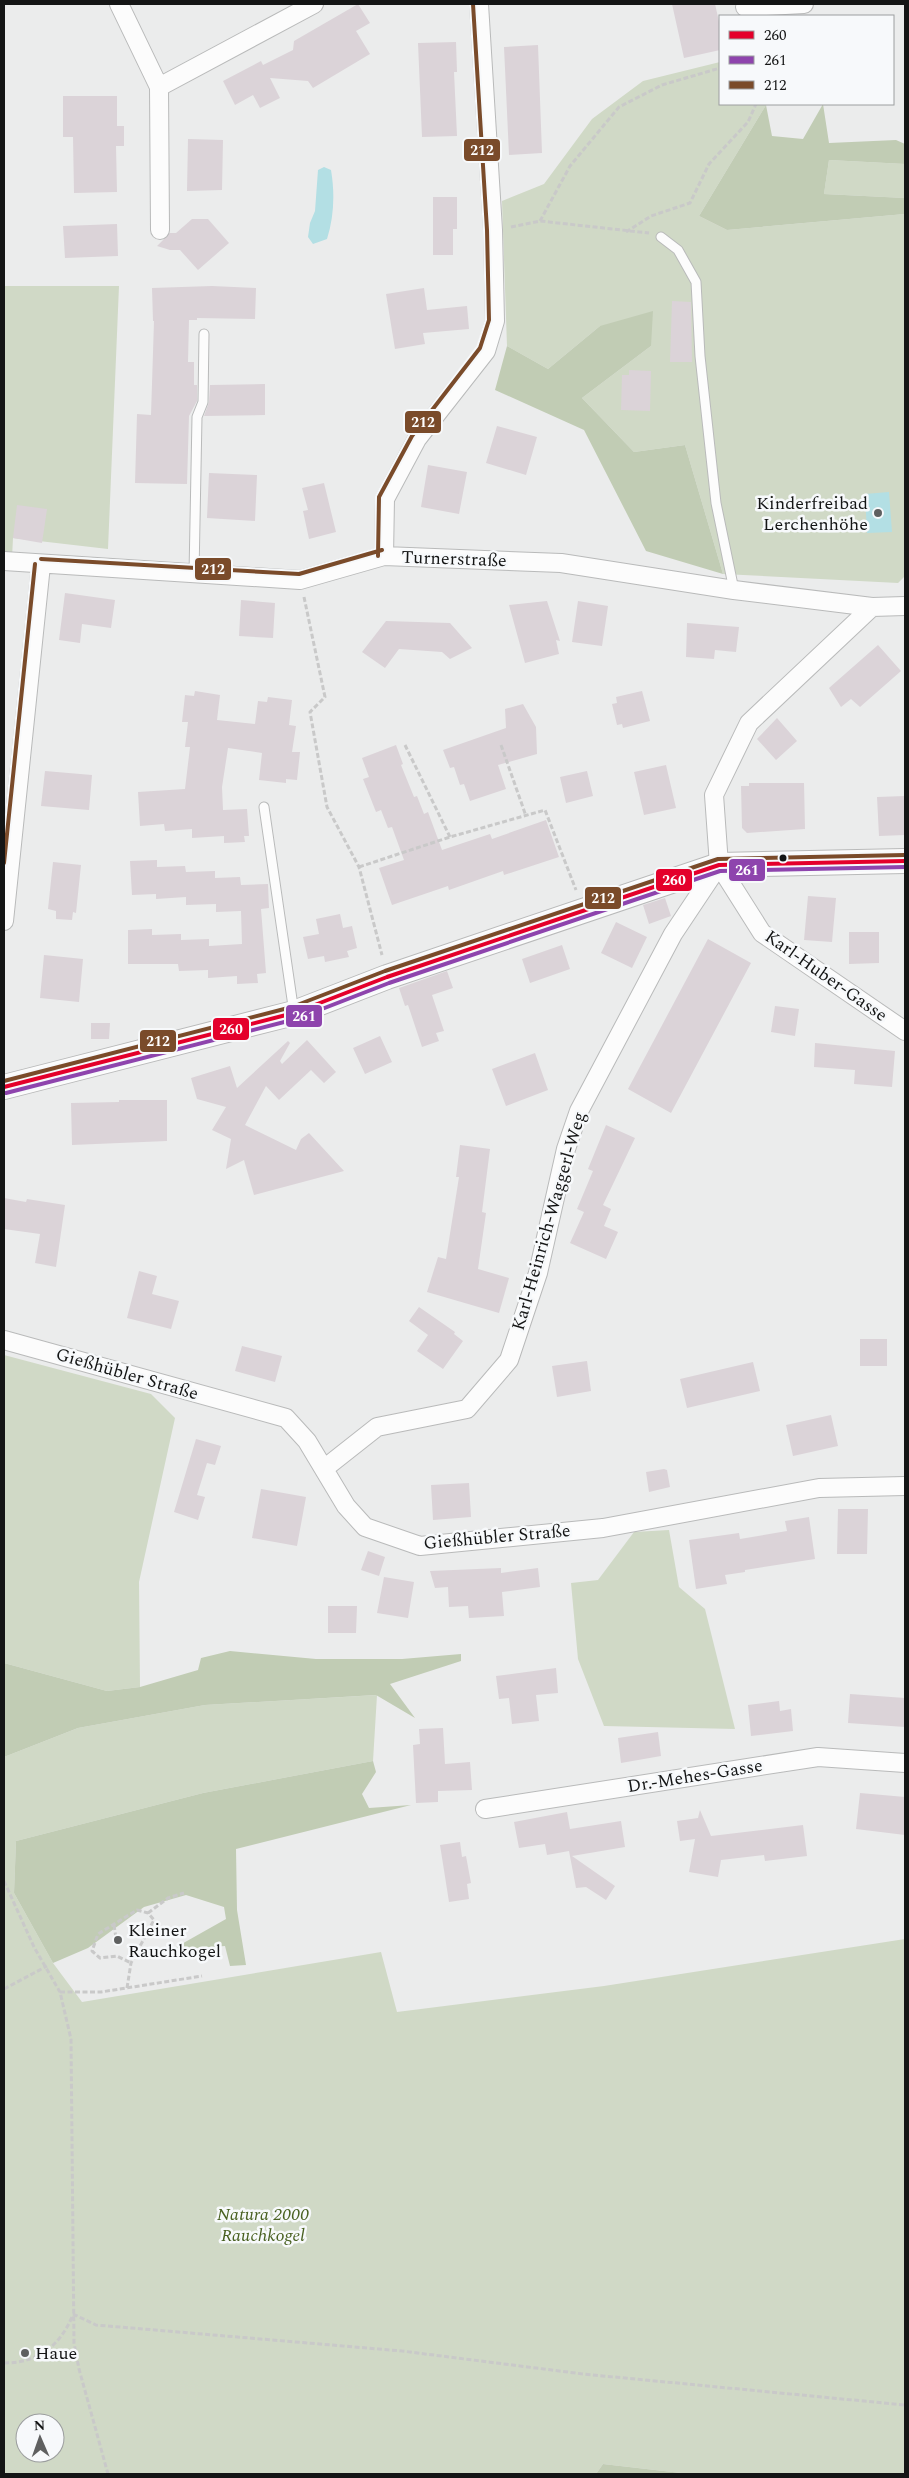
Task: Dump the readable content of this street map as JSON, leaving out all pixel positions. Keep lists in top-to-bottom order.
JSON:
{
  "streets": {
    "street": [
      "Turnerstraße",
      "Karl-Huber-Gasse",
      "Karl-Heinrich-Waggerl-Weg",
      "Gießhübler Straße",
      "Dr.-Mehes-Gasse"
    ]
  },
  "crossings": [
    ["Karl-Huber-Gasse", "Karl-Heinrich-Waggerl-Weg"],
    ["Karl-Heinrich-Waggerl-Weg", "Gießhübler Straße"]
  ],
  "parks": ["Natura 2000 Rauchkogel"],
  "places": ["Kinderfreibad Lerchenhöhe", "Kleiner Rauchkogel", "Haue"],
  "lines": ["transit line 212", "transit line 260", "transit line 261"],
  "legend": ["260", "261", "212"],
  "north": "top"
}
